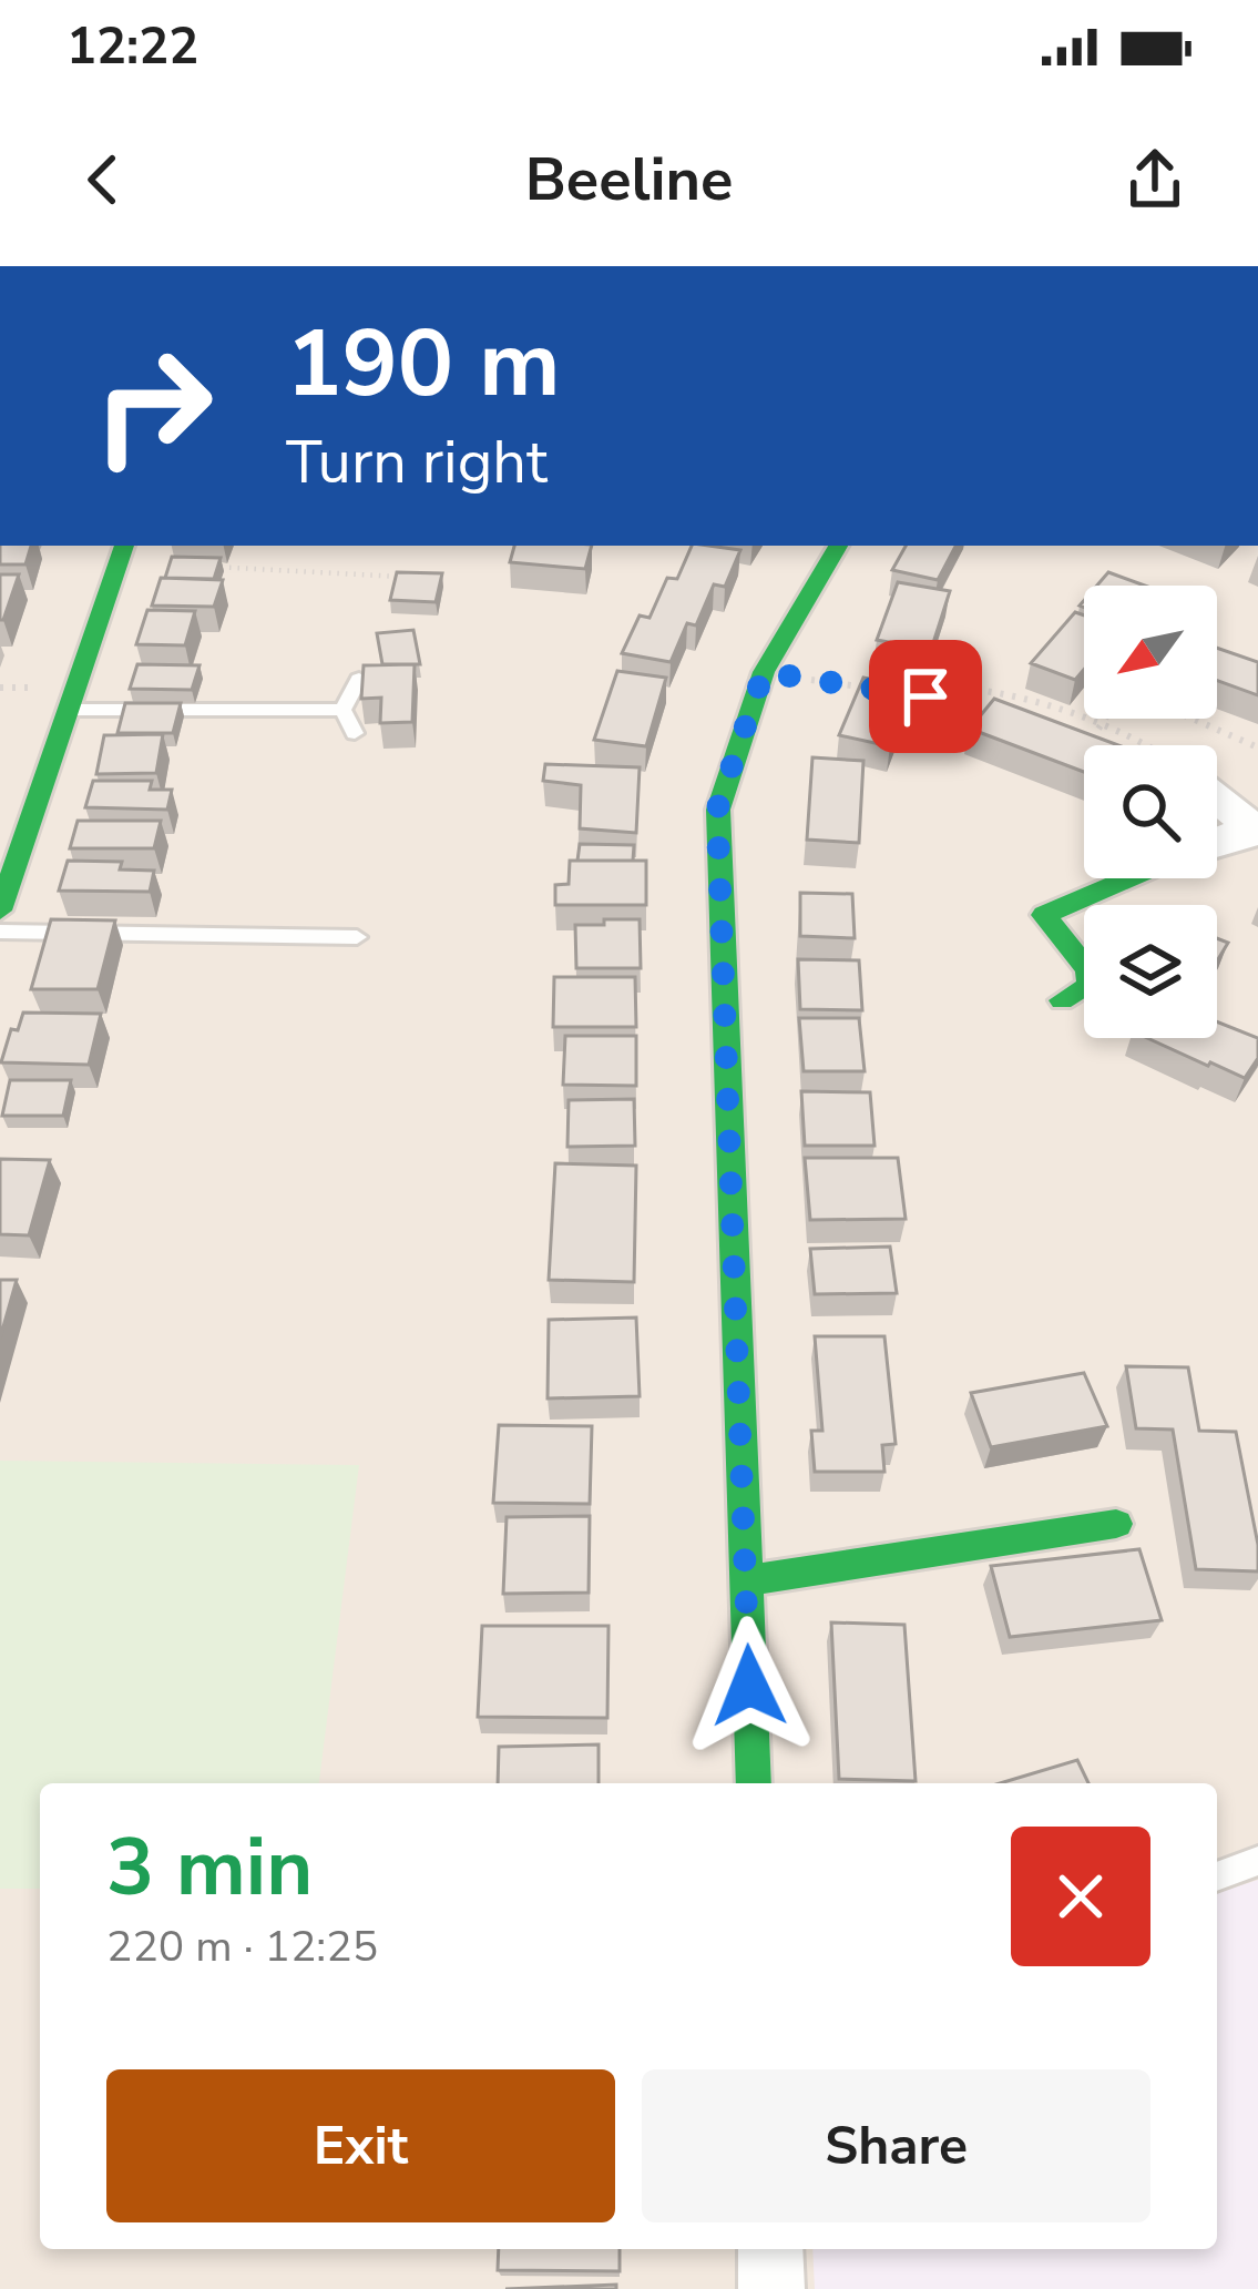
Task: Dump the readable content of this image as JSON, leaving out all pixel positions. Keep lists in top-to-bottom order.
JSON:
{
  "north": "bottom left",
  "page": {
    "status": "12:22",
    "header": "Beeline",
    "turn": ["190 m", "Turn right"],
    "heading": ["3 min", "220 m · 12:25"],
    "buttons": ["Exit", "Share"]
  }
}
